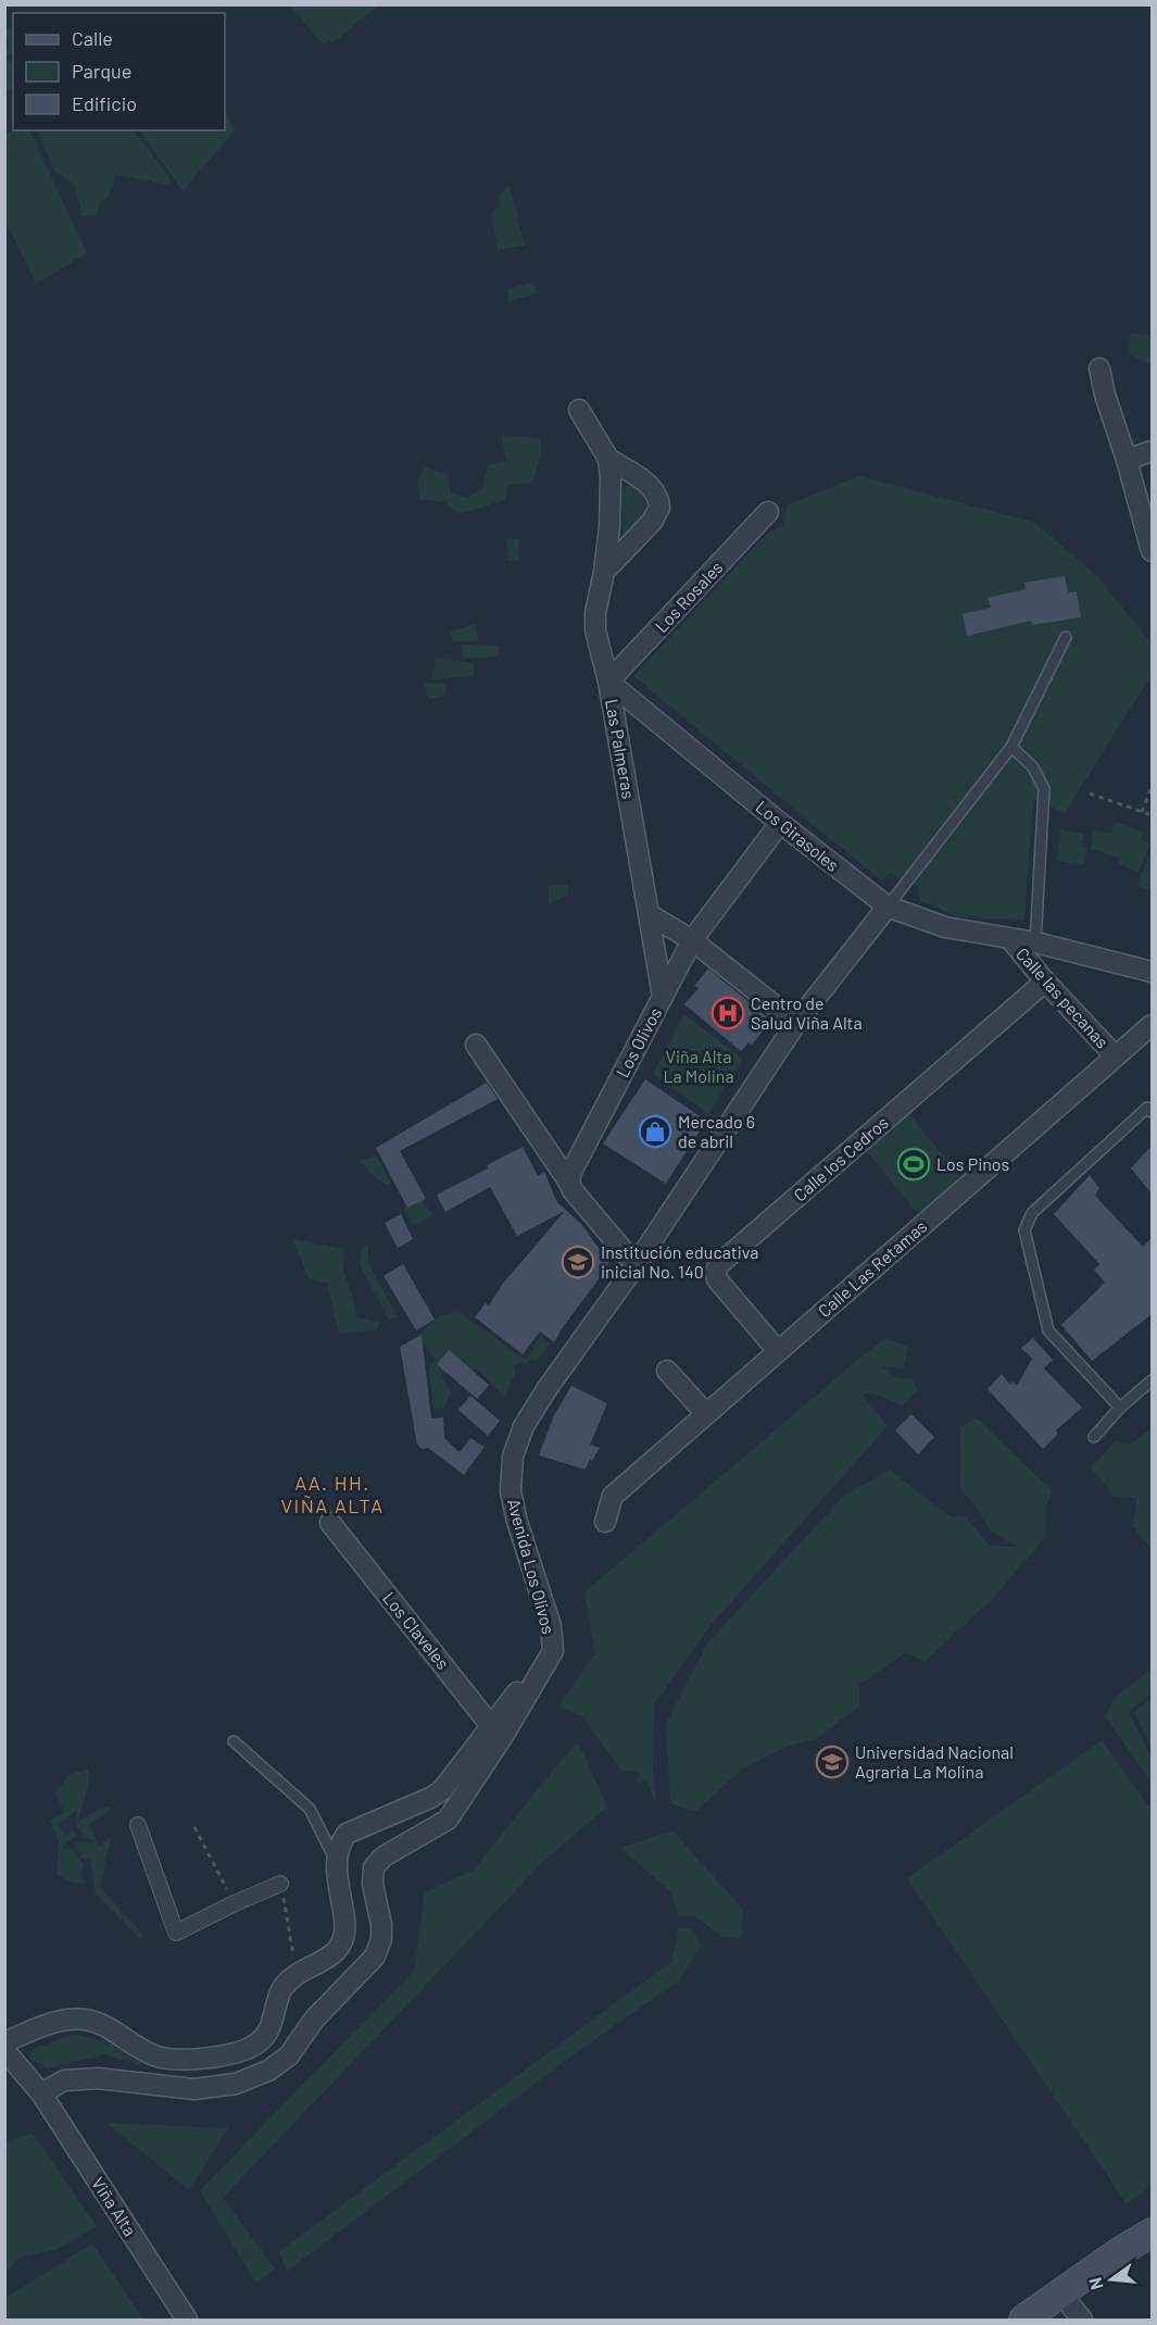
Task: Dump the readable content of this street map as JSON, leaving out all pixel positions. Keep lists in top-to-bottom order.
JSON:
{
  "streets": {
    "street": [
      "Los Rosales",
      "Las Palmeras",
      "Los Girasoles",
      "Calle las pecanas",
      "Los Olivos",
      "Calle los Cedros",
      "Calle Las Retamas",
      "Avenida Los Olivos",
      "Los Claveles",
      "Viña Alta"
    ]
  },
  "crossings": [
    ["Los Rosales", "Las Palmeras"],
    ["Los Rosales", "Los Girasoles"],
    ["Las Palmeras", "Los Girasoles"],
    ["Las Palmeras", "Los Olivos"],
    ["Los Girasoles", "Calle las pecanas"],
    ["Los Girasoles", "Los Olivos"],
    ["Los Girasoles", "Avenida Los Olivos"],
    ["Calle las pecanas", "Calle los Cedros"],
    ["Calle las pecanas", "Calle Las Retamas"],
    ["Calle los Cedros", "Calle Las Retamas"],
    ["Avenida Los Olivos", "Los Claveles"],
    ["Avenida Los Olivos", "Viña Alta"]
  ],
  "districts": ["AA. HH. VIÑA ALTA"],
  "parks": ["Viña Alta La Molina"],
  "places": {
    "hospital": ["Centro de Salud Viña Alta"],
    "shop": ["Mercado 6 de abril"],
    "sports": ["Los Pinos"],
    "school or university": ["Institución educativa inicial No. 140", "Universidad Nacional Agraria La Molina"]
  },
  "legend": ["Calle", "Parque", "Edificio"],
  "north": "left"
}
